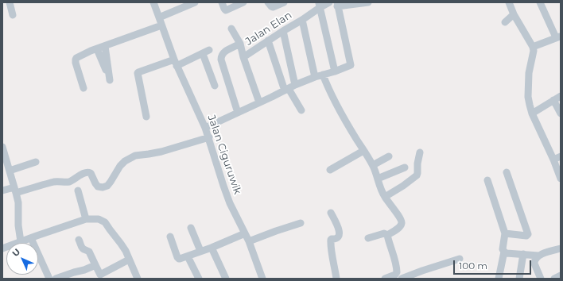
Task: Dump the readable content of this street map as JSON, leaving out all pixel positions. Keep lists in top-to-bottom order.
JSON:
{
  "streets": {
    "street": ["Jalan Elan", "Jalan Ciguruwik"]
  },
  "scale_bar": "100 m",
  "north": "top left"
}
